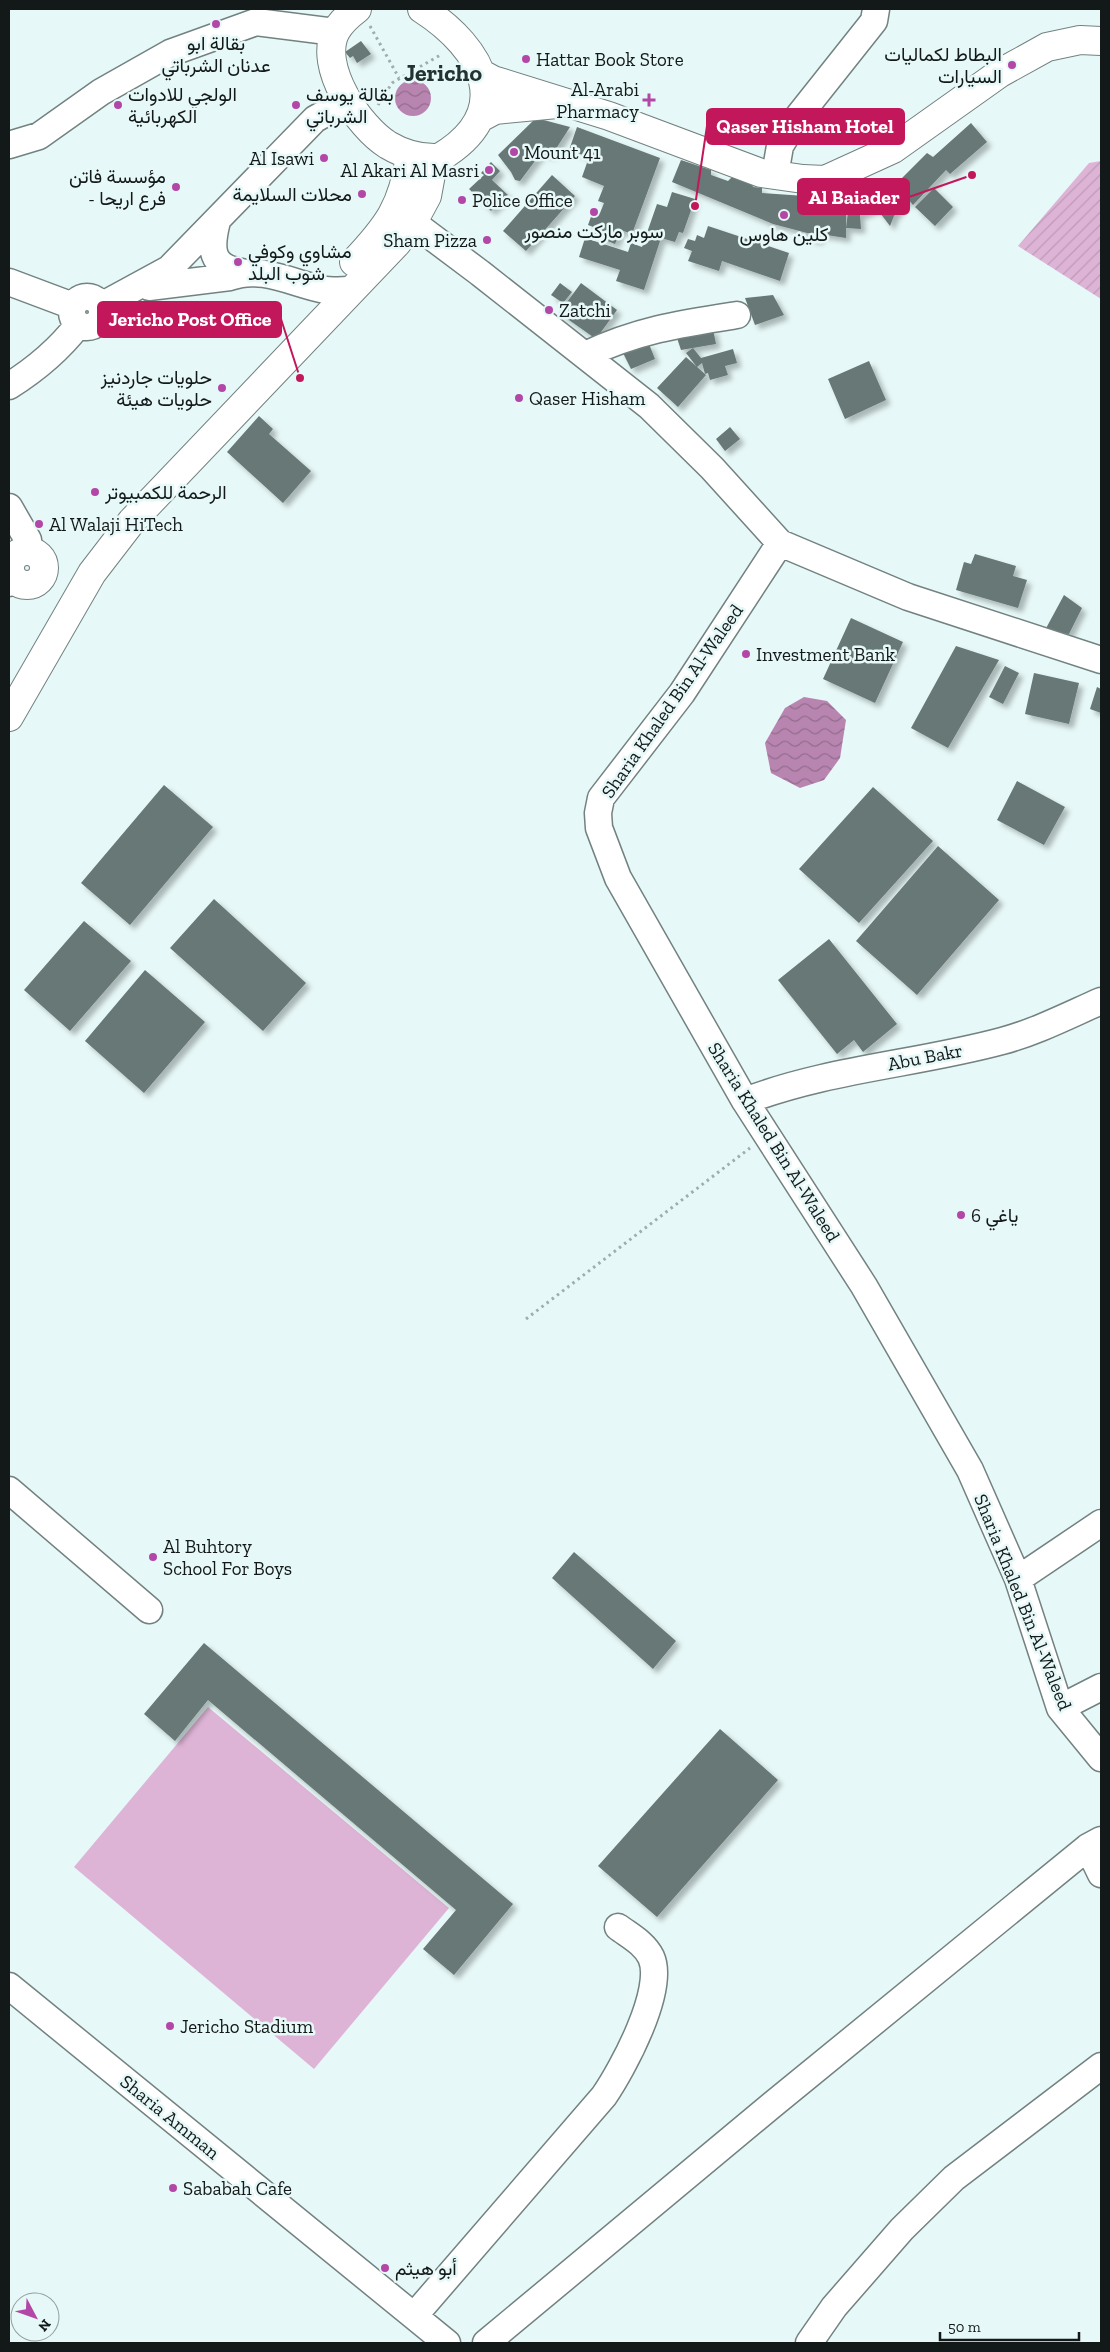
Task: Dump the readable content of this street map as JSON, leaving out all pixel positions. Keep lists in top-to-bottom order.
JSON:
{
  "streets": {
    "street": ["Sharia Khaled Bin Al-Waleed", "Abu Bakr", "Sharia Amman"]
  },
  "crossings": [
    ["Sharia Khaled Bin Al-Waleed", "Abu Bakr"]
  ],
  "districts": ["Jericho"],
  "places": {
    "other": [
      "بقالة ابو عدنان الشرباتي",
      "Hattar Book Store",
      "البطاط لكماليات السيارات",
      "الولجي للادوات الكهربائية",
      "بقالة يوسف الشرباتي",
      "Mount 41",
      "Al Isawi",
      "Al Akari Al Masri",
      "Al Baiader",
      "مؤسسة فاتن - فرع اريحا",
      "محلات السلايمة",
      "Police Office",
      "Qaser Hisham Hotel",
      "سوبر ماركت منصور",
      "كلين هاوس",
      "Sham Pizza",
      "مشاوي وكوفي شوب البلد",
      "Zatchi",
      "Jericho Post Office",
      "حلويات جاردنيز حلويات هيئة",
      "Qaser Hisham",
      "الرحمة للكمبيوتر",
      "Al Walaji HiTech",
      "Investment Bank",
      "ياغي 6",
      "Al Buhtory School For Boys",
      "Jericho Stadium",
      "Sababah Cafe",
      "أبو هيثم"
    ],
    "health": ["Al-Arabi Pharmacy"]
  },
  "scale_bar": "50 m",
  "north": "bottom right"
}
